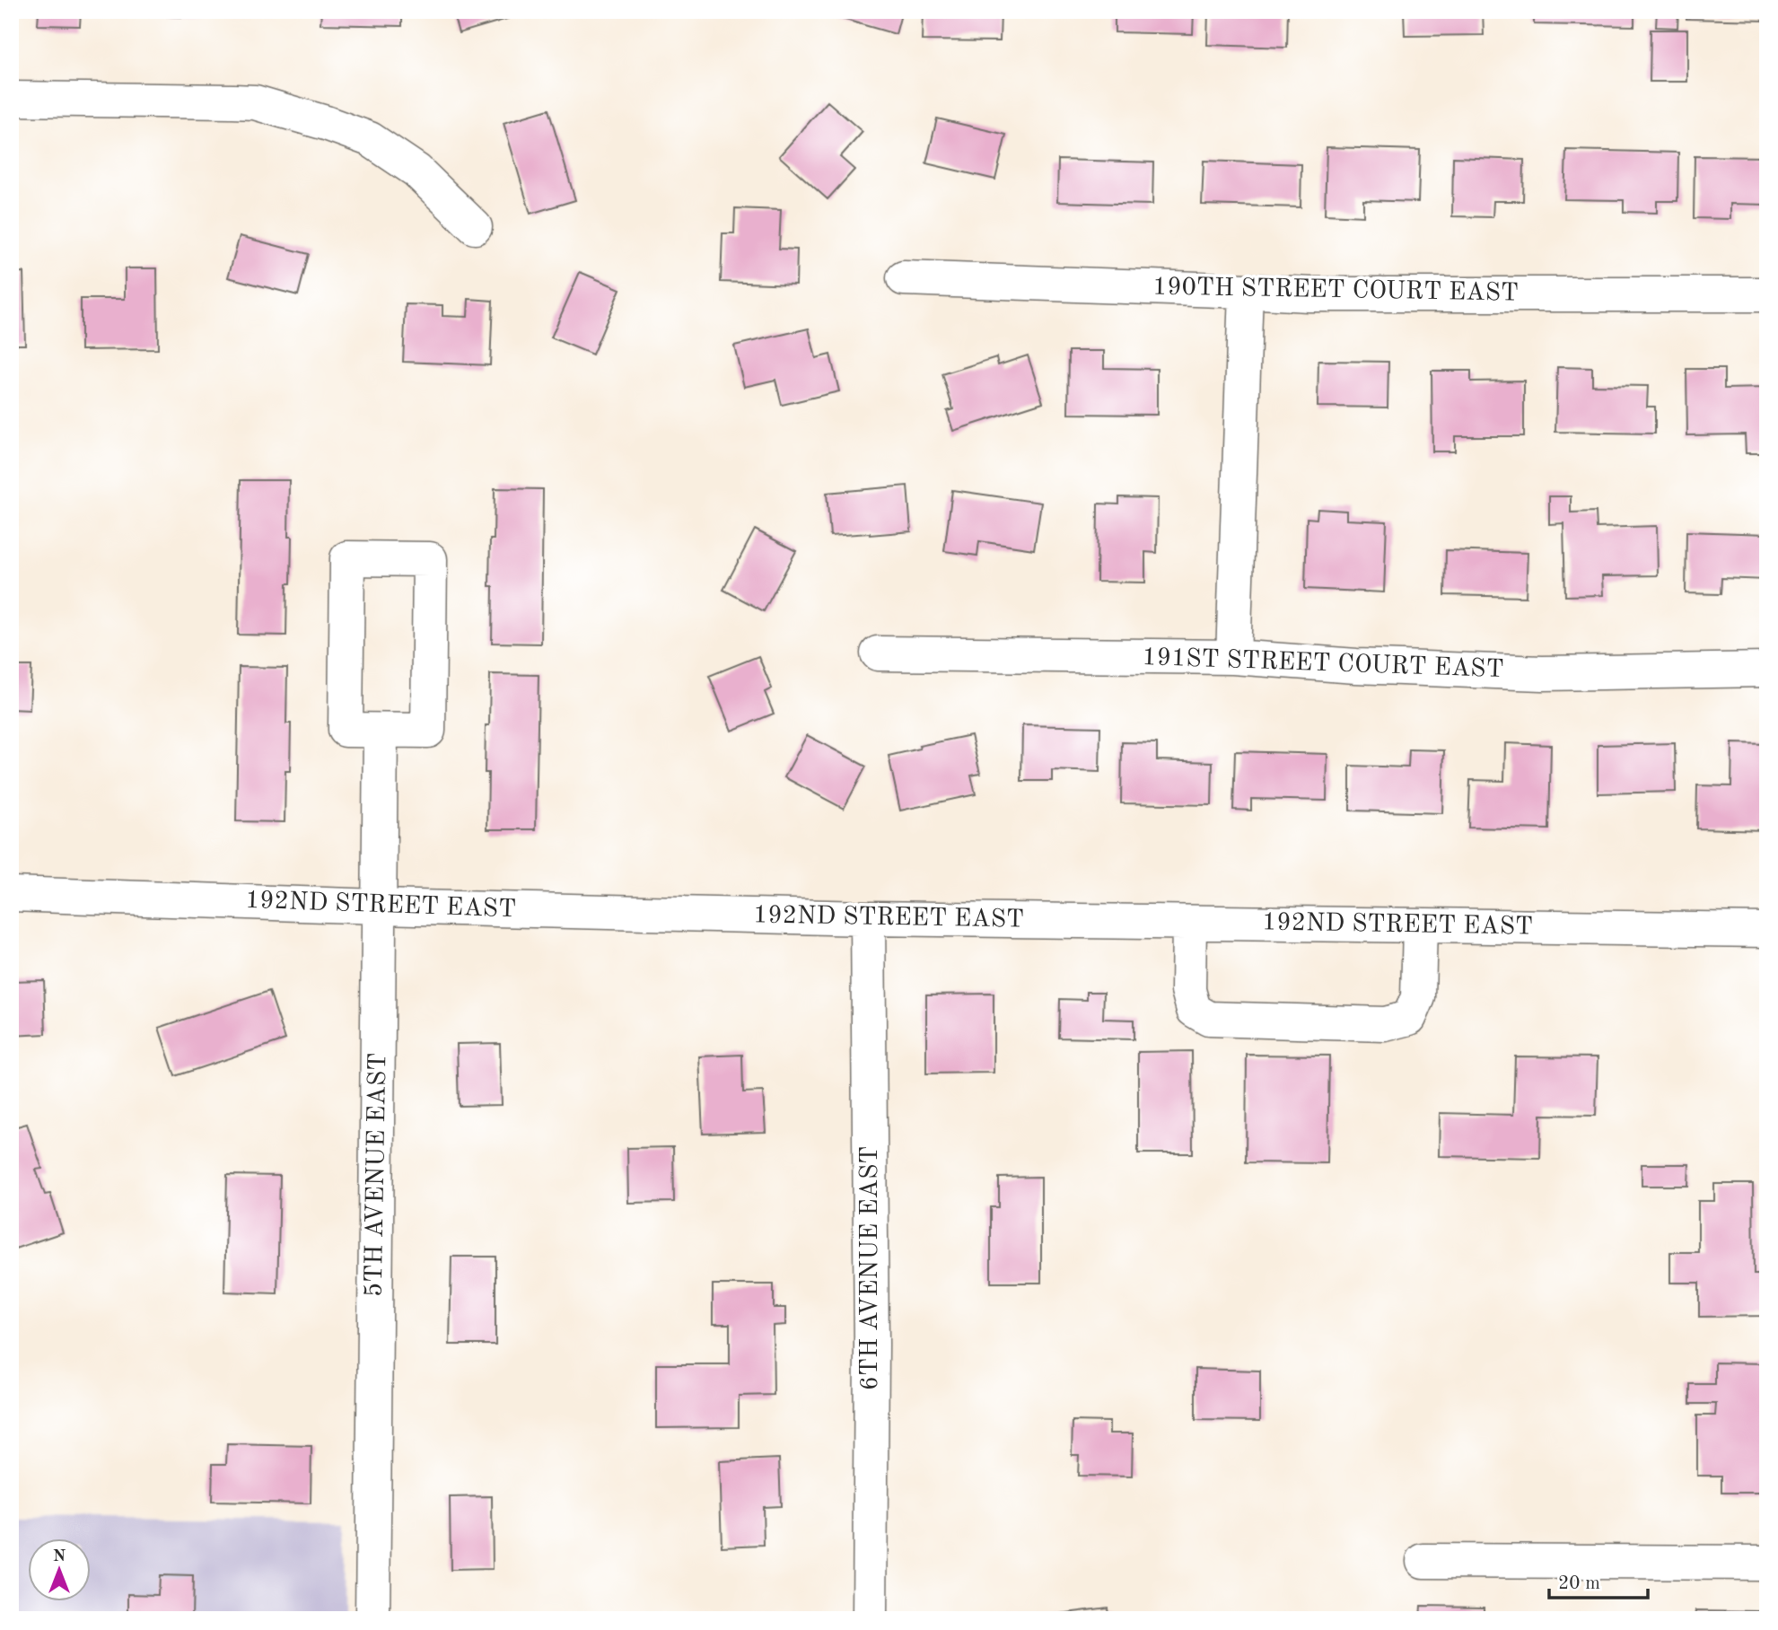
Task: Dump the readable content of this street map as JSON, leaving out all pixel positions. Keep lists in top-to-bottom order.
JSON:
{
  "streets": {
    "street": [
      "190TH STREET COURT EAST",
      "191ST STREET COURT EAST",
      "192ND STREET EAST",
      "5TH AVENUE EAST",
      "6TH AVENUE EAST"
    ]
  },
  "crossings": [
    ["192ND STREET EAST", "5TH AVENUE EAST"],
    ["192ND STREET EAST", "6TH AVENUE EAST"]
  ],
  "scale_bar": "20 m",
  "north": "top"
}
